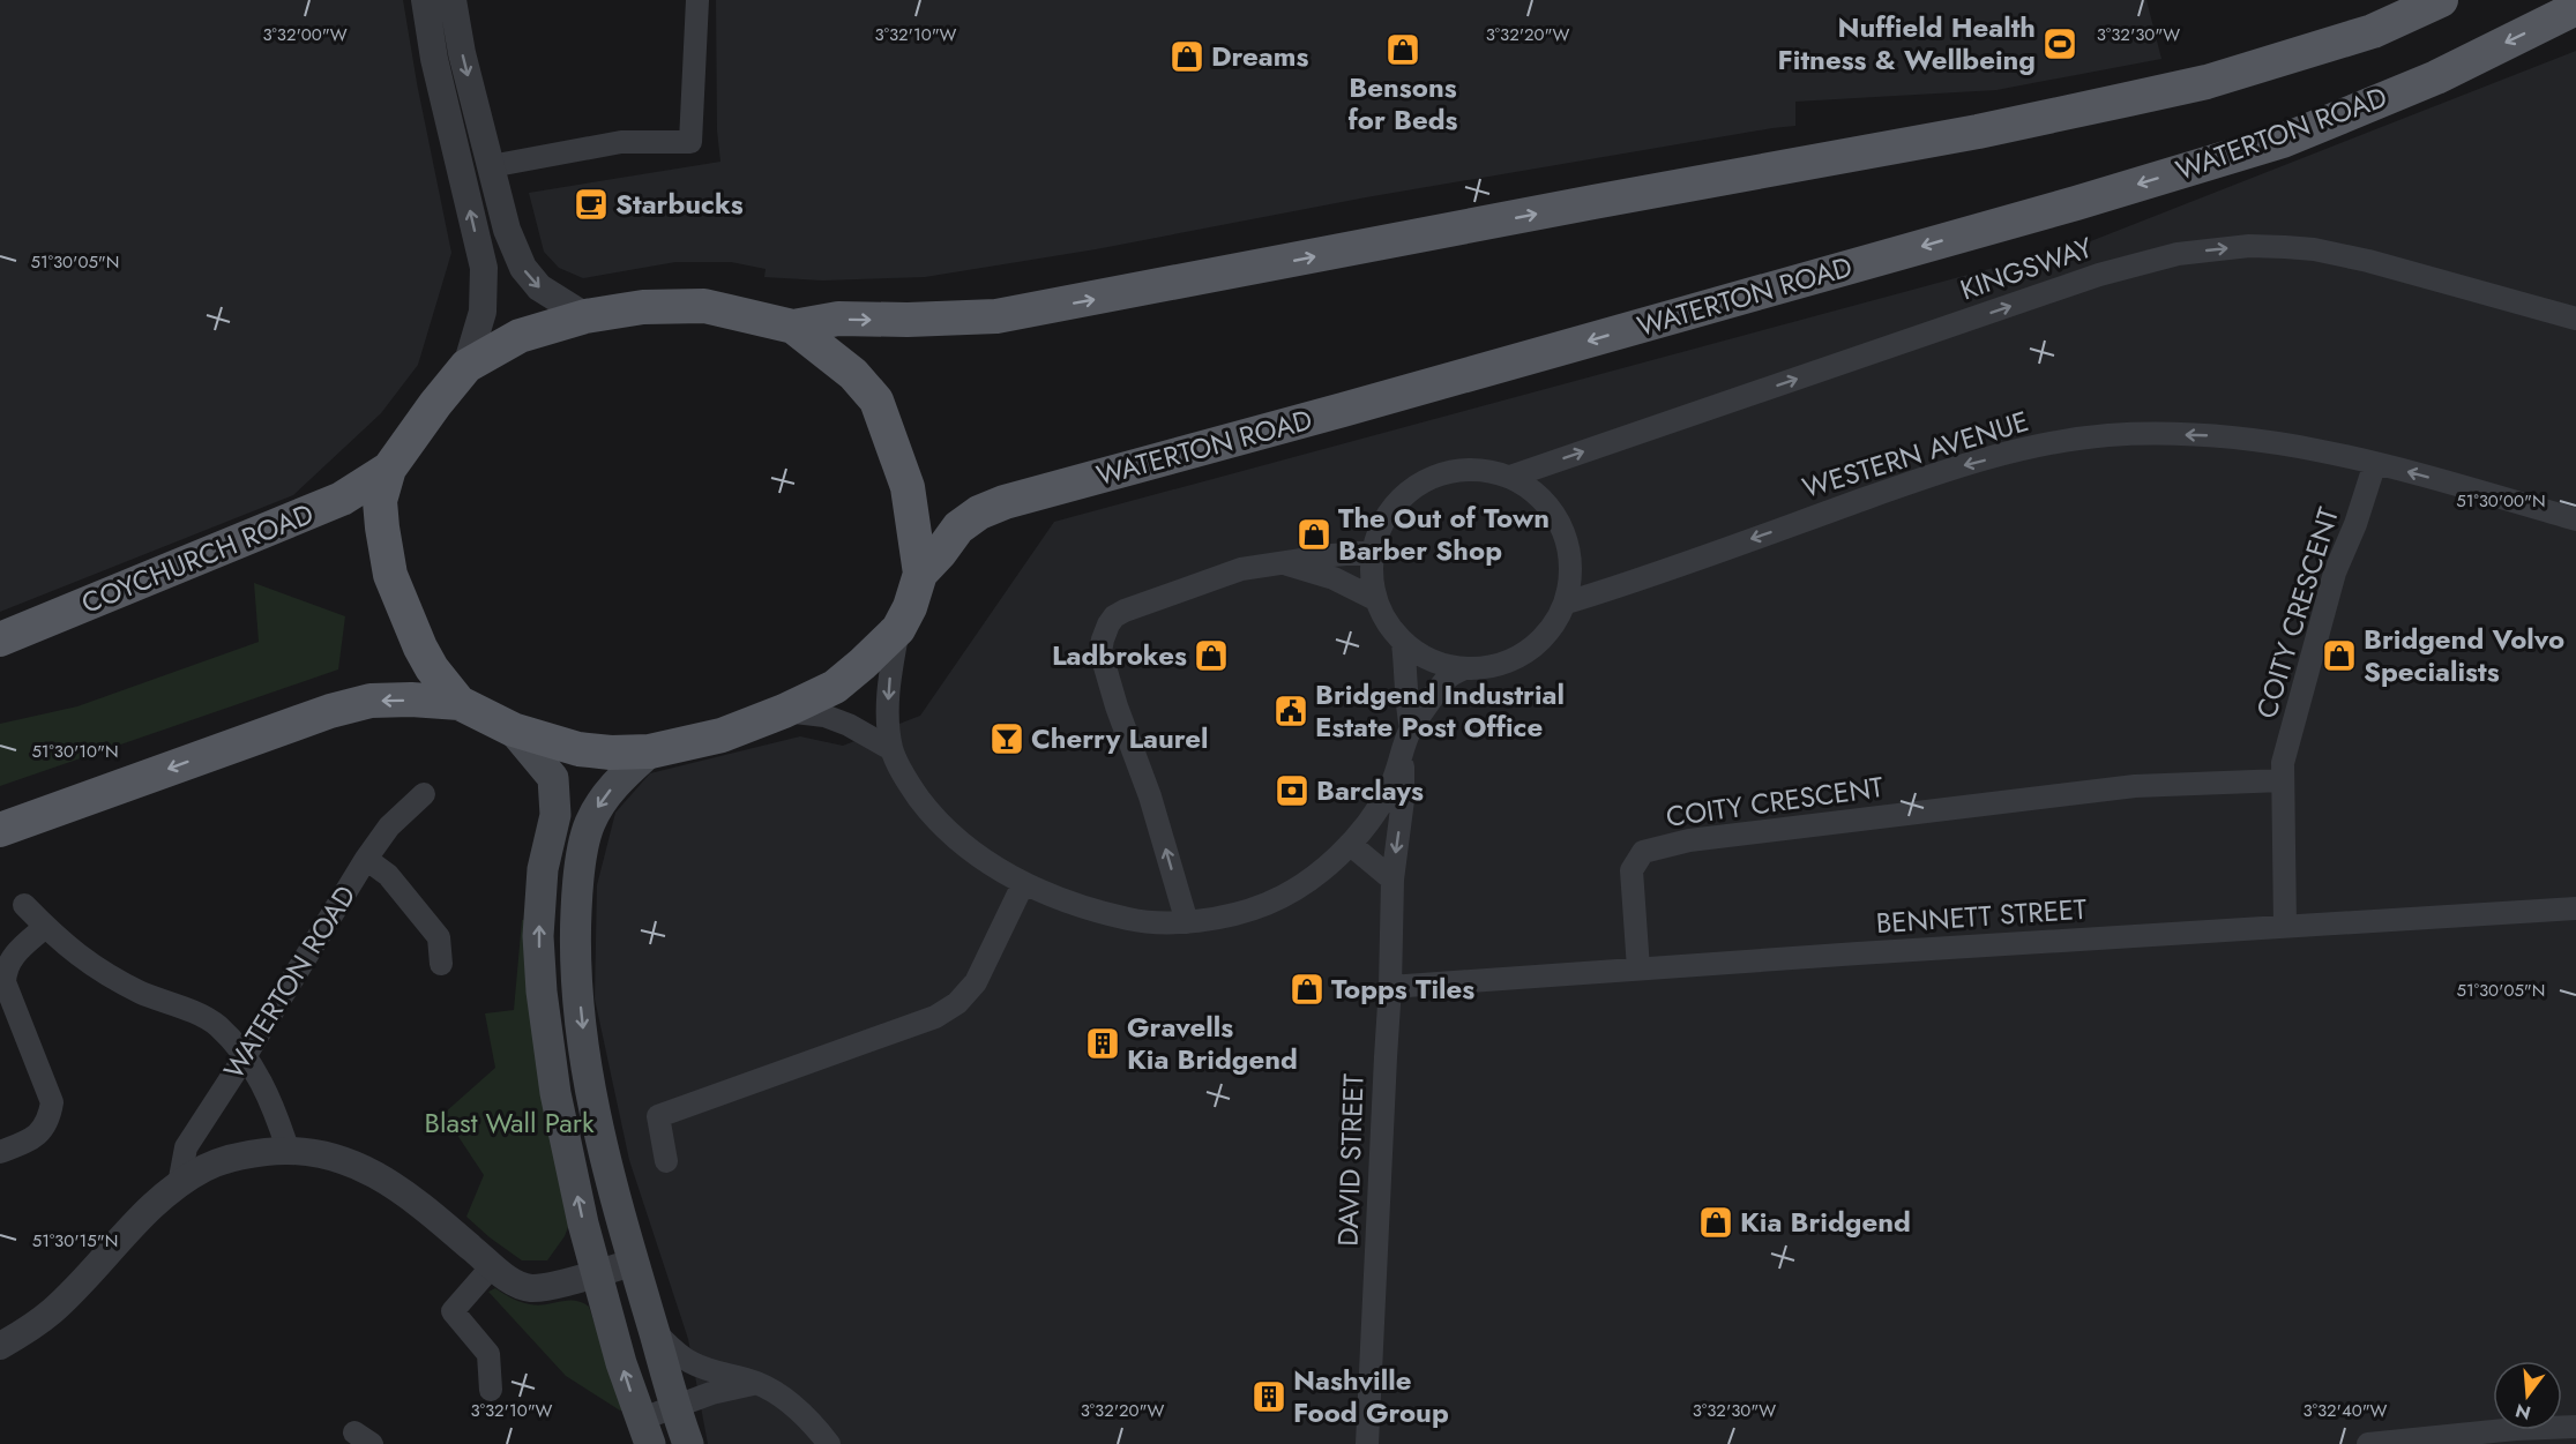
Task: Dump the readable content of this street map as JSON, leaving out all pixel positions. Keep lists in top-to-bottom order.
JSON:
{
  "streets": {
    "main road": ["WATERTON ROAD", "COYCHURCH ROAD"],
    "street": [
      "KINGSWAY",
      "WESTERN AVENUE",
      "COITY CRESCENT",
      "BENNETT STREET",
      "DAVID STREET"
    ]
  },
  "crossings": [
    ["KINGSWAY", "WESTERN AVENUE"],
    ["WESTERN AVENUE", "COITY CRESCENT"],
    ["COITY CRESCENT", "BENNETT STREET"],
    ["BENNETT STREET", "DAVID STREET"]
  ],
  "one_way": ["KINGSWAY", "WESTERN AVENUE"],
  "parks": ["Blast Wall Park"],
  "places": {
    "sports": ["Nuffield Health Fitness & Wellbeing"],
    "shop": [
      "Bensons for Beds",
      "Dreams",
      "The Out of Town Barber Shop",
      "Ladbrokes",
      "Bridgend Volvo Specialists",
      "Topps Tiles",
      "Kia Bridgend"
    ],
    "cafe": ["Starbucks"],
    "public building": ["Bridgend Industrial Estate Post Office"],
    "bar": ["Cherry Laurel"],
    "bank": ["Barclays"],
    "building": ["Gravells Kia Bridgend", "Nashville Food Group"]
  },
  "north": "bottom",
  "coordinates": [
    "3°32'00\"W",
    "3°32'10\"W",
    "3°32'20\"W",
    "3°32'30\"W",
    "51°30'05\"N",
    "51°30'00\"N",
    "51°30'10\"N",
    "51°30'15\"N",
    "3°32'40\"W"
  ]
}
